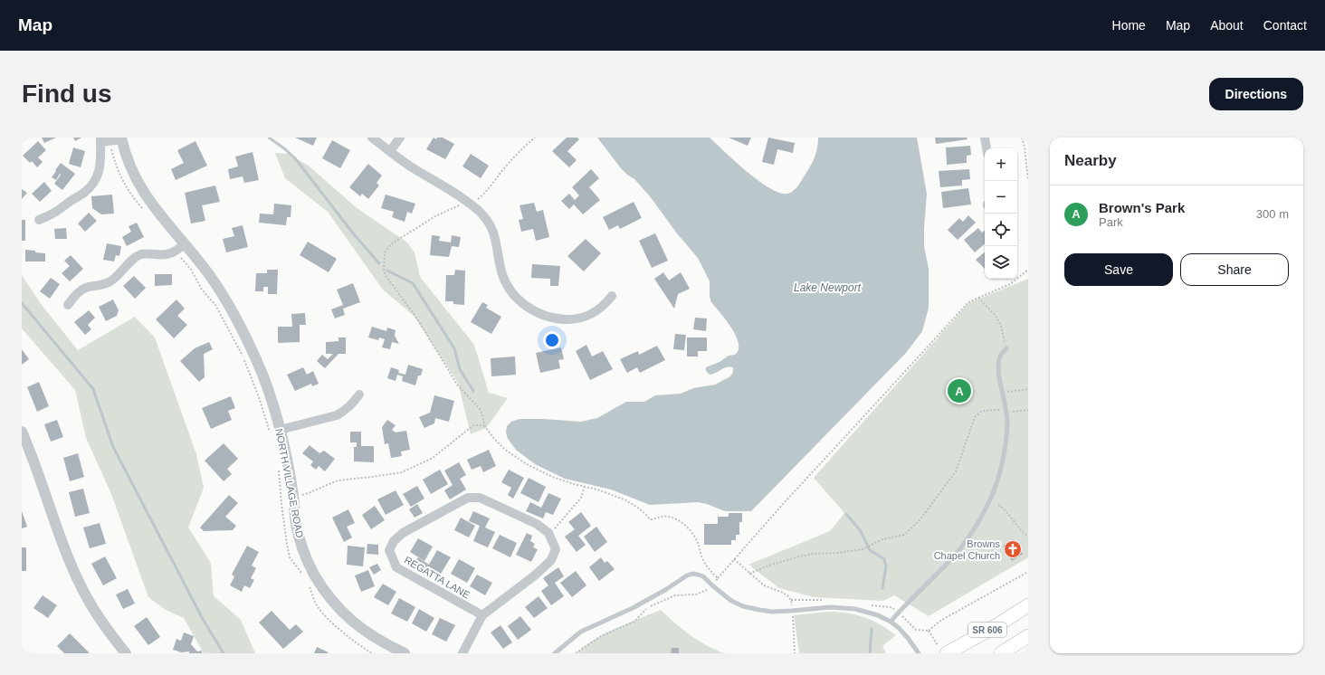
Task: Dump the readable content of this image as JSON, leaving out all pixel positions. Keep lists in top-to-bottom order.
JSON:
{
  "streets": {
    "main road": ["SR 606"],
    "street": ["NORTH VILLAGE ROAD", "REGATTA LANE"]
  },
  "water": ["Lake Newport"],
  "places": {
    "church": ["Browns Chapel Church"]
  },
  "page": {
    "header": "Map",
    "nav": [
      "Home",
      "Map",
      "About",
      "Contact"
    ],
    "buttons": [
      "Directions",
      ["Save", "Share"]
    ],
    "title": "Find us",
    "heading": "Nearby",
    "map_buttons": ["+", "−"],
    "list": [
      {
        "mark": "A",
        "name": "Brown's Park",
        "note": "Park",
        "value": "300 m"
      }
    ],
    "pins": "A"
  }
}
